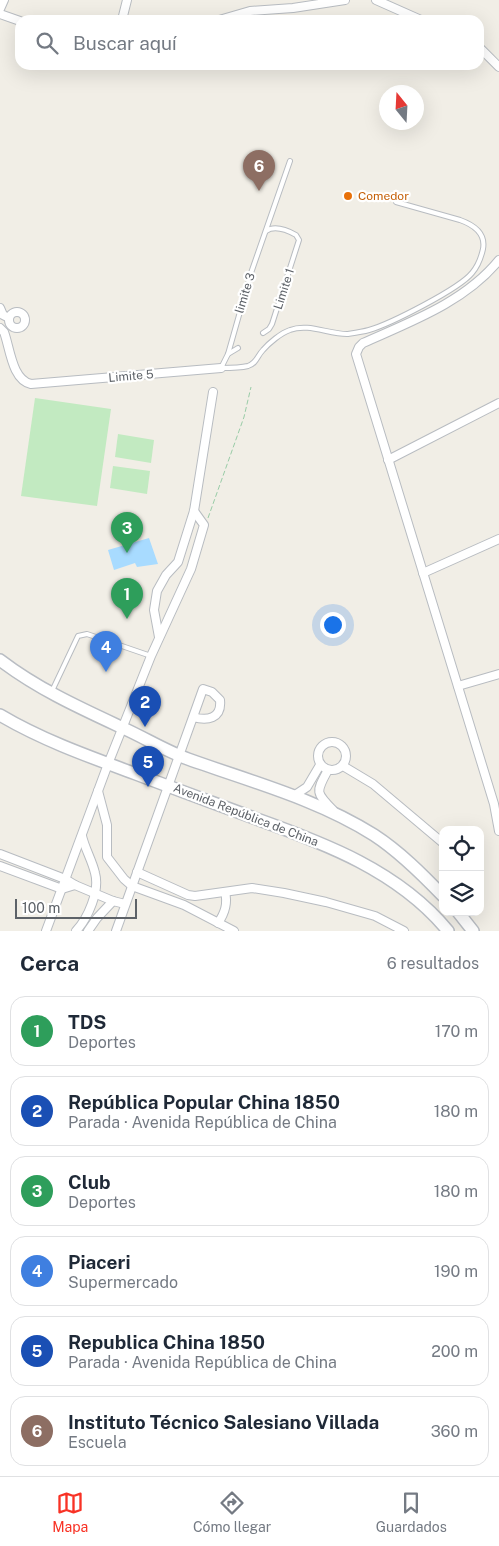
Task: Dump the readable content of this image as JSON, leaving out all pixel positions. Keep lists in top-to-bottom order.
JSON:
{
  "streets": {
    "main road": ["Avenida República de China"],
    "street": ["Limite 5"],
    "lane": ["Limite 1", "limite 3"]
  },
  "crossings": [
    ["Limite 1", "limite 3"],
    ["limite 3", "Limite 5"]
  ],
  "places": ["Comedor"],
  "scale_bar": "100 m",
  "north": "top",
  "page": {
    "search": "Buscar aquí",
    "pins": [
      "6",
      "3",
      "1",
      "4",
      "2",
      "5"
    ],
    "scale": "100 m",
    "heading": ["Cerca", "6 resultados"],
    "list": [
      {
        "mark": "1",
        "name": "TDS",
        "note": "Deportes",
        "value": "170 m"
      },
      {
        "mark": "2",
        "name": "República Popular China 1850",
        "note": "Parada · Avenida República de China",
        "value": "180 m"
      },
      {
        "mark": "3",
        "name": "Club",
        "note": "Deportes",
        "value": "180 m"
      },
      {
        "mark": "4",
        "name": "Piaceri",
        "note": "Supermercado",
        "value": "190 m"
      },
      {
        "mark": "5",
        "name": "Republica China 1850",
        "note": "Parada · Avenida República de China",
        "value": "200 m"
      },
      {
        "mark": "6",
        "name": "Instituto Técnico Salesiano Villada",
        "note": "Escuela",
        "value": "360 m"
      }
    ],
    "nav": ["Mapa", "Cómo llegar", "Guardados"]
  }
}
